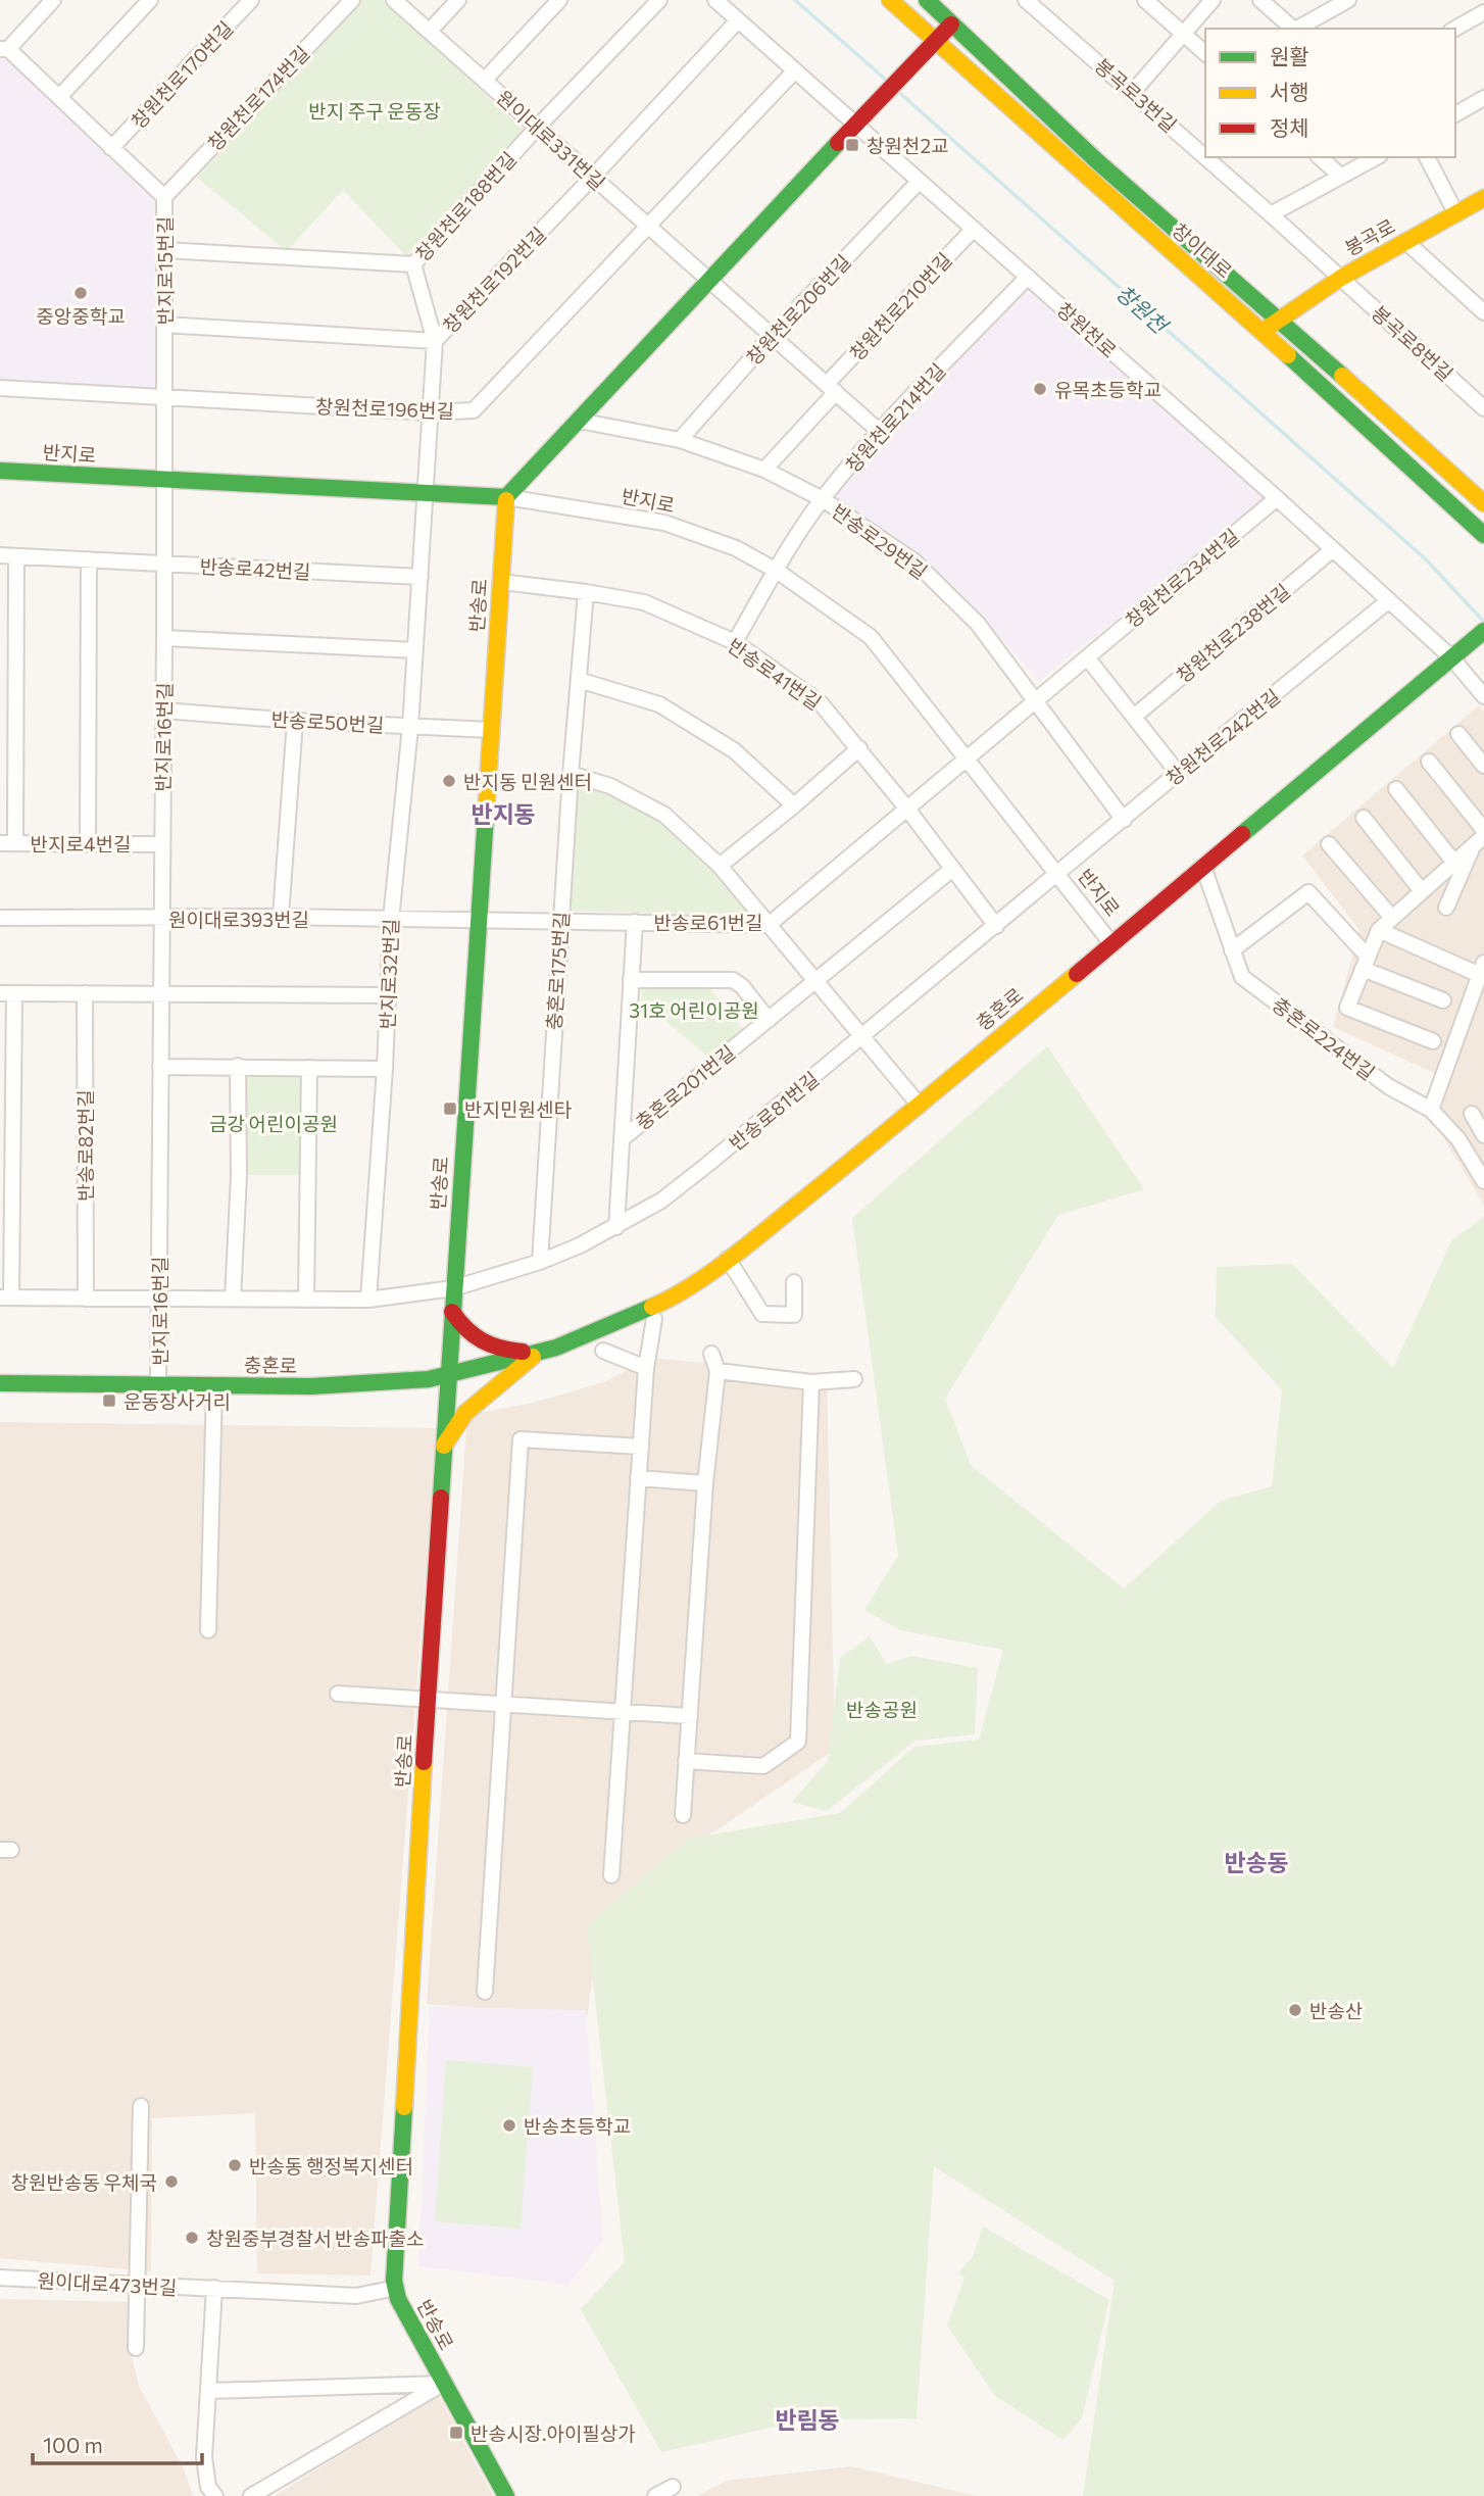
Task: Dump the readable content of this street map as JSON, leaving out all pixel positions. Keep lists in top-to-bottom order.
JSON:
{
  "streets": {
    "main road": [
      "봉곡로",
      "창이대로",
      "반지로",
      "반송로",
      "충혼로"
    ],
    "street": [
      "창원천로170번길",
      "봉곡로3번길",
      "창원천로174번길",
      "원이대로331번길",
      "창원천로188번길",
      "반지로15번길",
      "창원천로192번길",
      "창원천로210번길",
      "창원천로206번길",
      "창원천로",
      "봉곡로8번길",
      "창원천로196번길",
      "창원천로214번길",
      "반송로29번길",
      "반송로42번길",
      "창원천로234번길",
      "창원천로238번길",
      "반송로41번길",
      "반송로50번길",
      "반지로16번길",
      "창원천로242번길",
      "반지로4번길",
      "원이대로393번길",
      "반송로61번길",
      "충혼로175번길",
      "반지로32번길",
      "충혼로224번길",
      "충혼로201번길",
      "반송로81번길",
      "반송로82번길",
      "원이대로473번길"
    ]
  },
  "crossings": [
    ["창원천로170번길", "반지로15번길"],
    ["봉곡로3번길", "봉곡로"],
    ["봉곡로3번길", "봉곡로8번길"],
    ["창원천로174번길", "반지로15번길"],
    ["원이대로331번길", "창원천로188번길"],
    ["원이대로331번길", "창원천로192번길"],
    ["원이대로331번길", "창원천로210번길"],
    ["원이대로331번길", "창원천로206번길"],
    ["원이대로331번길", "창원천로196번길"],
    ["원이대로331번길", "창원천로214번길"],
    ["창원천로188번길", "반지로15번길"],
    ["창원천로188번길", "반지로32번길"],
    ["봉곡로", "창이대로"],
    ["봉곡로", "봉곡로8번길"],
    ["반지로15번길", "창원천로192번길"],
    ["반지로15번길", "창원천로196번길"],
    ["반지로15번길", "반지로"],
    ["반지로15번길", "반지로16번길"],
    ["창원천로192번길", "창원천로"],
    ["창원천로192번길", "반지로32번길"],
    ["창원천로210번길", "창원천로"],
    ["창원천로210번길", "반송로29번길"],
    ["창원천로206번길", "창원천로"],
    ["창원천로206번길", "반송로29번길"],
    ["창원천로", "창원천로196번길"],
    ["창원천로", "창원천로214번길"],
    ["창원천로", "창원천로234번길"],
    ["창원천로", "창원천로238번길"],
    ["창원천로", "창원천로242번길"],
    ["창원천로", "충혼로"],
    ["창원천로196번길", "반지로32번길"],
    ["창원천로214번길", "반지로"],
    ["창원천로214번길", "반송로29번길"],
    ["창원천로214번길", "반송로41번길"],
    ["반지로", "창원천로234번길"],
    ["반지로", "반송로"],
    ["반지로", "반지로16번길"],
    ["반지로", "창원천로242번길"],
    ["반지로", "반송로61번길"],
    ["반지로", "반지로32번길"],
    ["반지로", "충혼로"],
    ["반지로", "반송로81번길"],
    ["반송로29번길", "창원천로234번길"],
    ["반송로29번길", "창원천로242번길"],
    ["반송로42번길", "반지로16번길"],
    ["반송로42번길", "반지로32번길"],
    ["창원천로234번길", "반송로61번길"],
    ["반송로", "반송로41번길"],
    ["반송로", "반송로50번길"],
    ["반송로", "원이대로393번길"],
    ["반송로", "반송로61번길"],
    ["반송로", "충혼로"],
    ["반송로", "반송로81번길"],
    ["반송로", "원이대로473번길"],
    ["반송로41번길", "반송로61번길"],
    ["반송로41번길", "충혼로175번길"],
    ["반송로41번길", "충혼로201번길"],
    ["반송로41번길", "반송로81번길"],
    ["반송로50번길", "반지로16번길"],
    ["반송로50번길", "반지로32번길"],
    ["반지로16번길", "반지로4번길"],
    ["반지로16번길", "원이대로393번길"],
    ["반지로16번길", "충혼로"],
    ["창원천로242번길", "반송로81번길"],
    ["원이대로393번길", "반송로61번길"],
    ["원이대로393번길", "반지로32번길"],
    ["반송로61번길", "충혼로175번길"],
    ["충혼로175번길", "반송로81번길"],
    ["충혼로", "충혼로224번길"]
  ],
  "districts": ["반지동", "반송동", "반림동"],
  "water": ["창원천"],
  "parks": [
    "반지 주구 운동장",
    "31호 어린이공원",
    "금강 어린이공원",
    "반송공원"
  ],
  "places": {
    "transit": [
      "창원천2교",
      "반지민원센타",
      "운동장사거리",
      "반송시장.아이필상가"
    ],
    "other": [
      "중앙중학교",
      "유목초등학교",
      "반지동 민원센터",
      "반송산",
      "반송초등학교",
      "반송동 행정복지센터",
      "창원반송동 우체국",
      "창원중부경찰서 반송파출소"
    ]
  },
  "legend": ["원활", "서행", "정체"],
  "scale_bar": "100 m"
}
